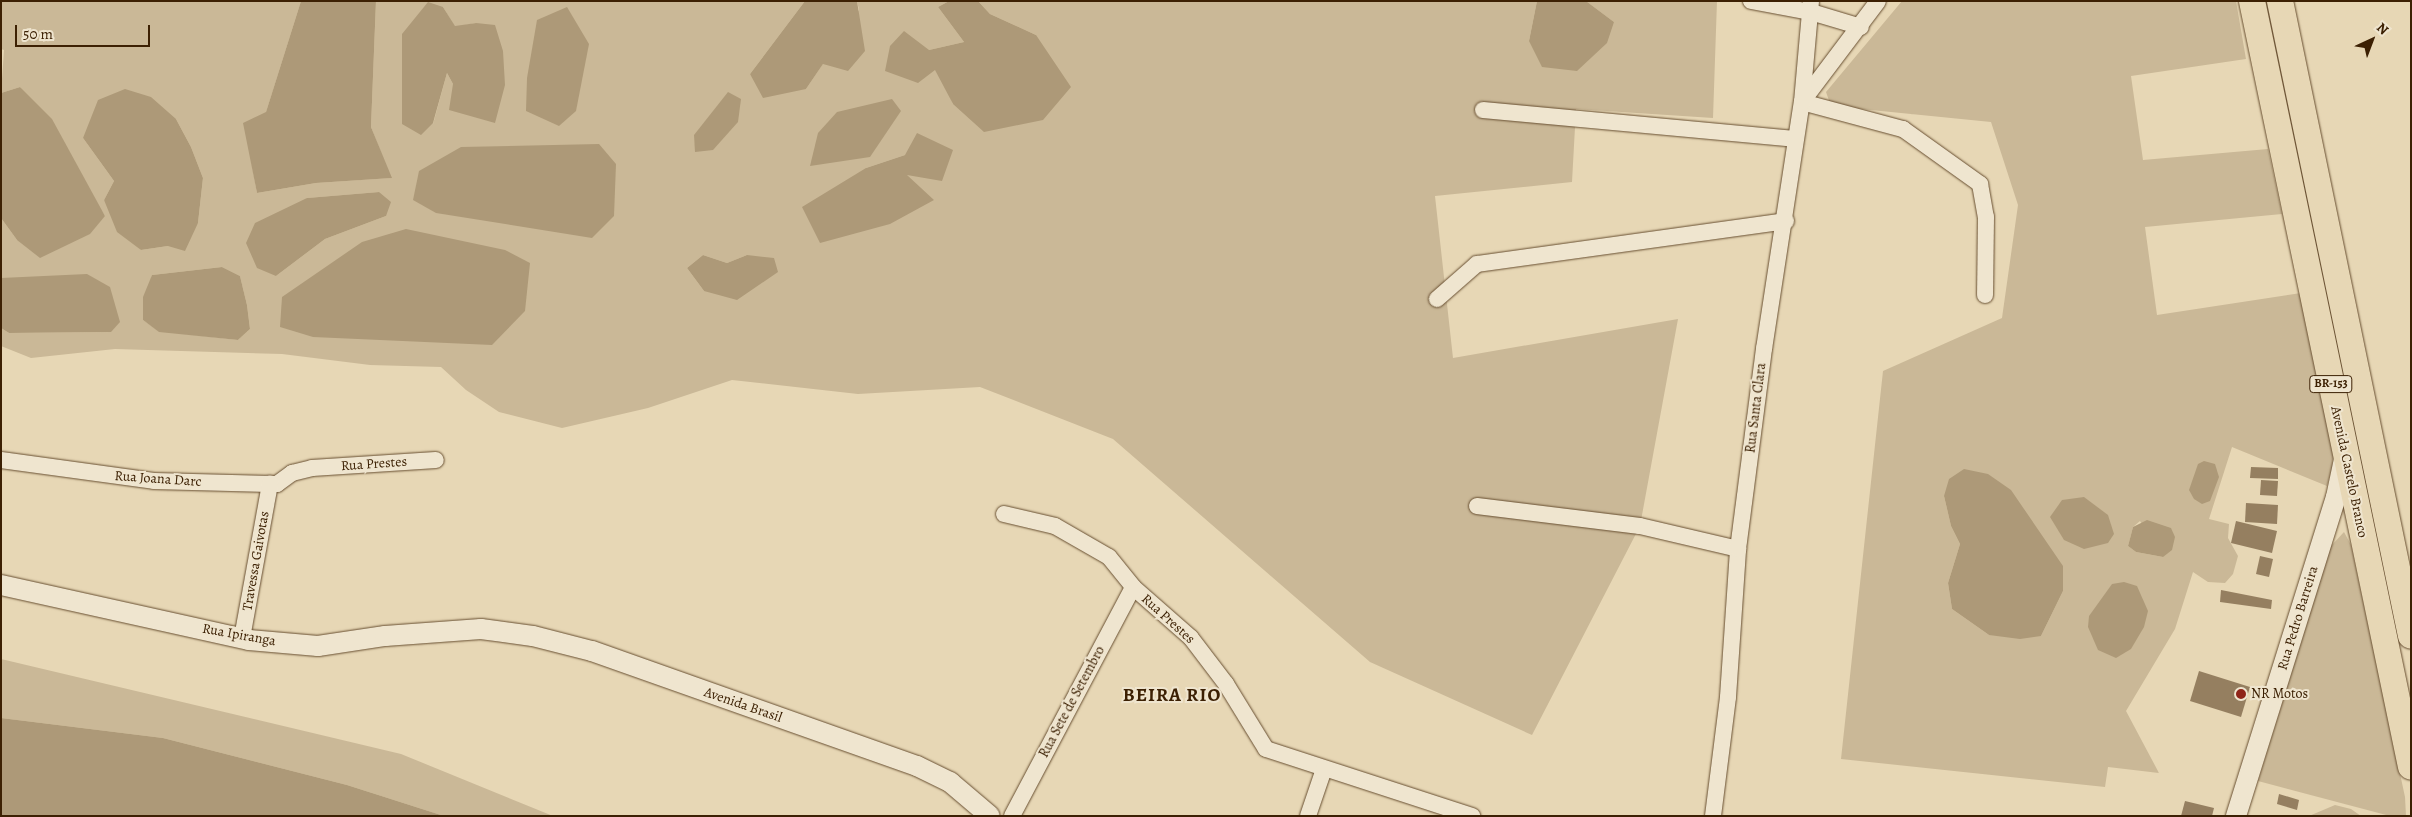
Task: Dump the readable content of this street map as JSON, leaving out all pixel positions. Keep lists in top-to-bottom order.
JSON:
{
  "streets": {
    "main road": ["BR-153", "Avenida Castelo Branco"],
    "street": [
      "Rua Santa Clara",
      "Rua Prestes",
      "Rua Joana Darc",
      "Travessa Gaivotas",
      "Rua Pedro Barreira",
      "Rua Ipiranga",
      "Rua Sete de Setembro",
      "Avenida Brasil"
    ]
  },
  "crossings": [
    ["Rua Prestes", "Rua Joana Darc"],
    ["Rua Prestes", "Rua Sete de Setembro"],
    ["Avenida Castelo Branco", "Rua Pedro Barreira"],
    ["Rua Joana Darc", "Travessa Gaivotas"],
    ["Travessa Gaivotas", "Rua Ipiranga"],
    ["Rua Ipiranga", "Avenida Brasil"]
  ],
  "districts": ["BEIRA RIO"],
  "places": ["NR Motos"],
  "scale_bar": "50 m",
  "north": "top right"
}
